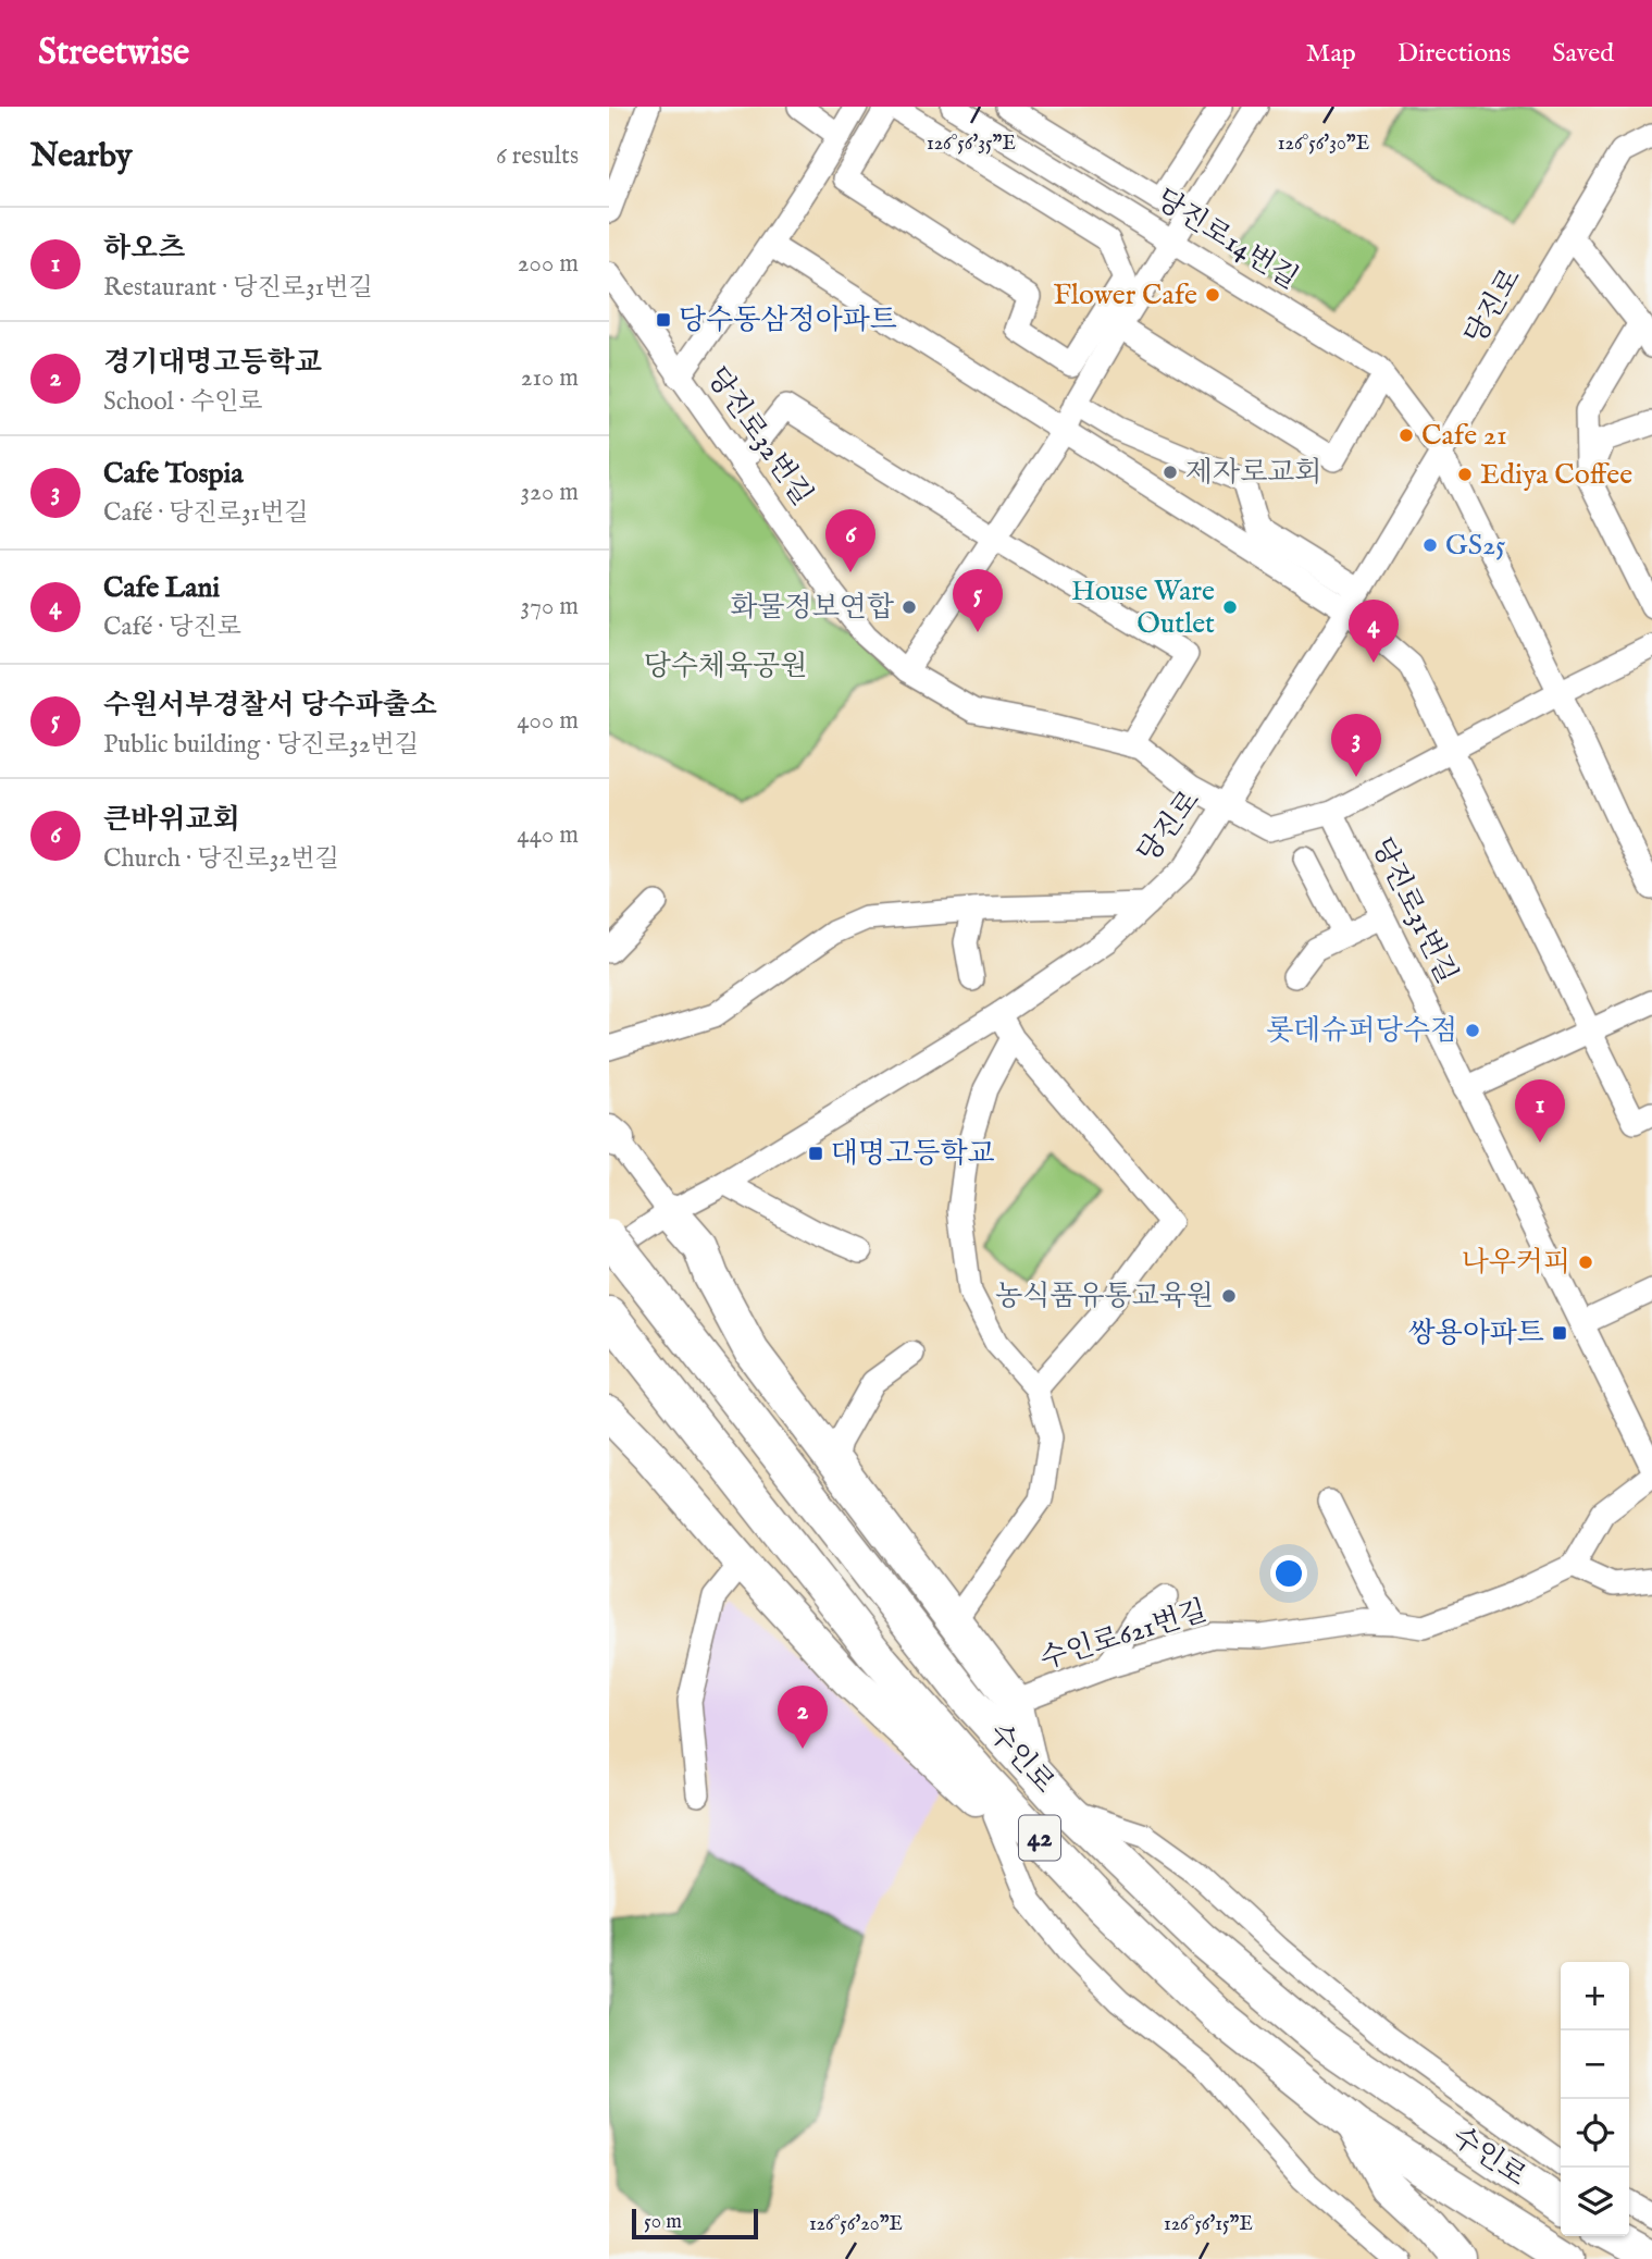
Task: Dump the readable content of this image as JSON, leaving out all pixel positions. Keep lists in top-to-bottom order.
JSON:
{
  "streets": {
    "highway": ["수인로", "42"],
    "street": [
      "당진로14번길",
      "당진로",
      "당진로32번길",
      "당진로31번길",
      "수인로621번길"
    ]
  },
  "crossings": [
    ["당진로14번길", "당진로"],
    ["당진로", "당진로32번길"]
  ],
  "parks": ["당수체육공원"],
  "places": {
    "other": [
      "Flower Cafe",
      "Cafe 21",
      "제자로교회",
      "Ediya Coffee",
      "GS25",
      "화물정보연합",
      "House Ware Outlet",
      "롯데슈퍼당수점",
      "나우커피",
      "농식품유통교육원"
    ],
    "transit": ["당수동삼정아파트", "대명고등학교", "쌍용아파트"]
  },
  "scale_bar": "50 m",
  "page": {
    "header": "Streetwise",
    "nav": ["Map", "Directions", "Saved"],
    "heading": ["Nearby", "6 results"],
    "list": [
      {
        "mark": "1",
        "name": "하오츠",
        "note": "Restaurant · 당진로31번길",
        "value": "200 m"
      },
      {
        "mark": "2",
        "name": "경기대명고등학교",
        "note": "School · 수인로",
        "value": "210 m"
      },
      {
        "mark": "3",
        "name": "Cafe Tospia",
        "note": "Café · 당진로31번길",
        "value": "320 m"
      },
      {
        "mark": "4",
        "name": "Cafe Lani",
        "note": "Café · 당진로",
        "value": "370 m"
      },
      {
        "mark": "5",
        "name": "수원서부경찰서 당수파출소",
        "note": "Public building · 당진로32번길",
        "value": "400 m"
      },
      {
        "mark": "6",
        "name": "큰바위교회",
        "note": "Church · 당진로32번길",
        "value": "440 m"
      }
    ],
    "pins": [
      "6",
      "5",
      "4",
      "3",
      "1",
      "2"
    ],
    "map_buttons": ["+", "−"],
    "scale": "50 m"
  },
  "coordinates": [
    "126°56'35\"E",
    "126°56'30\"E",
    "126°56'20\"E",
    "126°56'15\"E"
  ]
}
